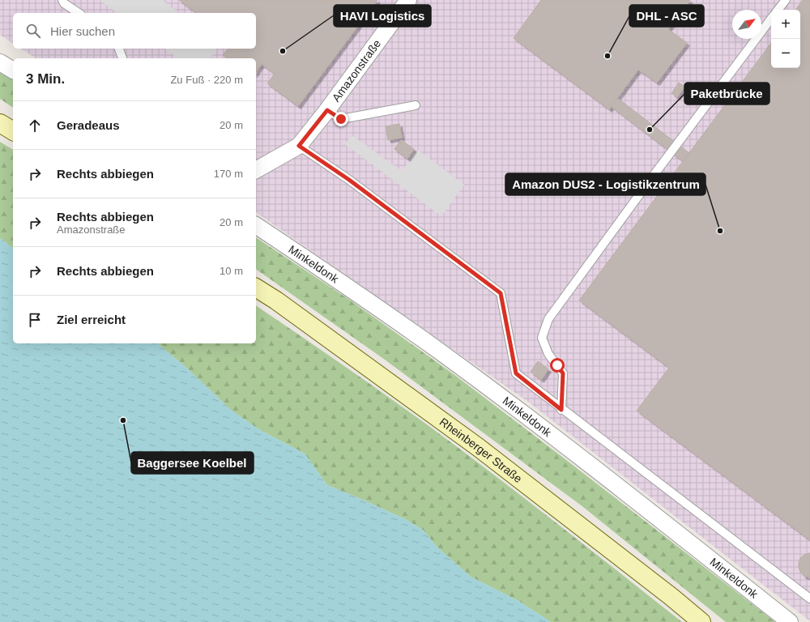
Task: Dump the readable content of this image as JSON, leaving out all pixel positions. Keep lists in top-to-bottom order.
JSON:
{
  "streets": {
    "main road": ["Rheinberger Straße"],
    "street": ["Amazonstraße", "Minkeldonk"]
  },
  "places": [
    "HAVI Logistics",
    "DHL - ASC",
    "Paketbrücke",
    "Amazon DUS2 - Logistikzentrum",
    "Baggersee Koelbel"
  ],
  "north": "top right",
  "page": {
    "map_buttons": ["+", "−"],
    "search": "Hier suchen",
    "heading": ["3 Min.", "Zu Fuß · 220 m"],
    "list": [
      ["Geradeaus", "20 m"],
      ["Rechts abbiegen", "170 m"],
      ["Rechts abbiegen", "Amazonstraße", "20 m"],
      ["Rechts abbiegen", "10 m"],
      "Ziel erreicht"
    ]
  }
}
